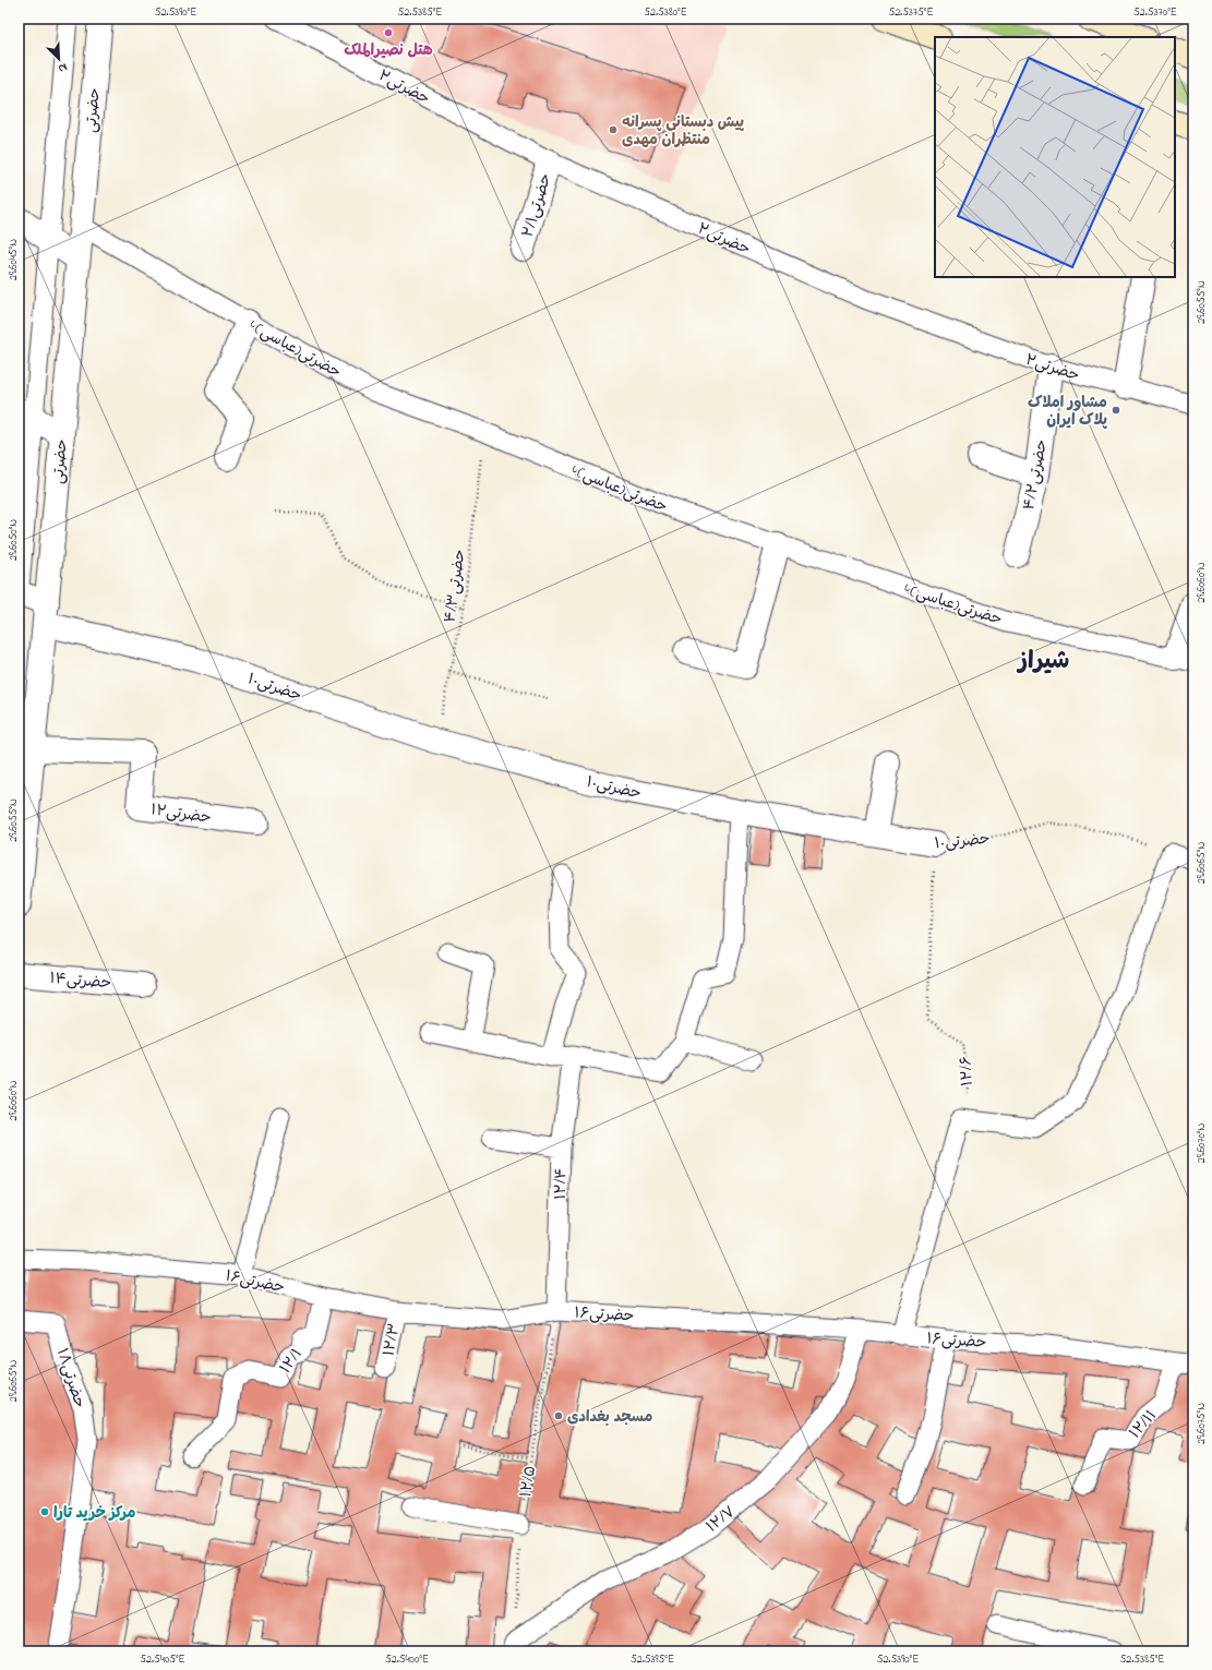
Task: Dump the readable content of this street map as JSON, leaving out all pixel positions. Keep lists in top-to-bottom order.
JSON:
{
  "streets": {
    "street": [
      "حضرتی",
      "حضرتی۲/۱",
      "حضرتی۴/۲",
      "حضرتی۱۰",
      "حضرتی۱۲",
      "حضرتی۱۴"
    ],
    "lane": [
      "حضرتی۲",
      "4حضرتی(عباسی)",
      "۱۲/۴",
      "حضرتی۱۶",
      "۱۲/۳",
      "۱۲/۱",
      "حضرتی۱۸",
      "۱۲/۱۱",
      "۱۲/۷"
    ],
    "path": ["حضرتی۴/۳", "۱۲/۶", "۱۲/۵"]
  },
  "crossings": [
    ["حضرتی۲", "حضرتی۲/۱"],
    ["حضرتی۲", "حضرتی۴/۲"],
    ["حضرتی", "4حضرتی(عباسی)"],
    ["حضرتی", "حضرتی۱۰"],
    ["حضرتی", "حضرتی۱۲"],
    ["4حضرتی(عباسی)", "حضرتی۴/۳"],
    ["حضرتی۴/۳", "حضرتی۱۰"],
    ["حضرتی۱۰", "۱۲/۶"],
    ["۱۲/۴", "حضرتی۱۶"],
    ["۱۲/۴", "۱۲/۵"],
    ["حضرتی۱۶", "۱۲/۳"],
    ["حضرتی۱۶", "۱۲/۱"],
    ["حضرتی۱۶", "۱۲/۱۱"],
    ["حضرتی۱۶", "۱۲/۵"],
    ["حضرتی۱۶", "۱۲/۷"],
    ["۱۲/۵", "۱۲/۷"]
  ],
  "districts": ["شیراز"],
  "places": [
    "هتل نصیرالملک",
    "پیش دبستانی پسرانه منتظران مهدی",
    "مشاور املاک پلاک ایران",
    "مسجد بغدادی",
    "مرکز خرید تارا"
  ],
  "north": "bottom right",
  "coordinates": [
    "52.5390°E",
    "52.5385°E",
    "52.5380°E",
    "52.5375°E",
    "52.5370°E",
    "29.6045°N",
    "29.6055°N",
    "29.6050°N",
    "29.6060°N",
    "29.6065°N",
    "29.6070°N",
    "29.6075°N",
    "52.5405°E",
    "52.5400°E",
    "52.5395°E"
  ]
}
